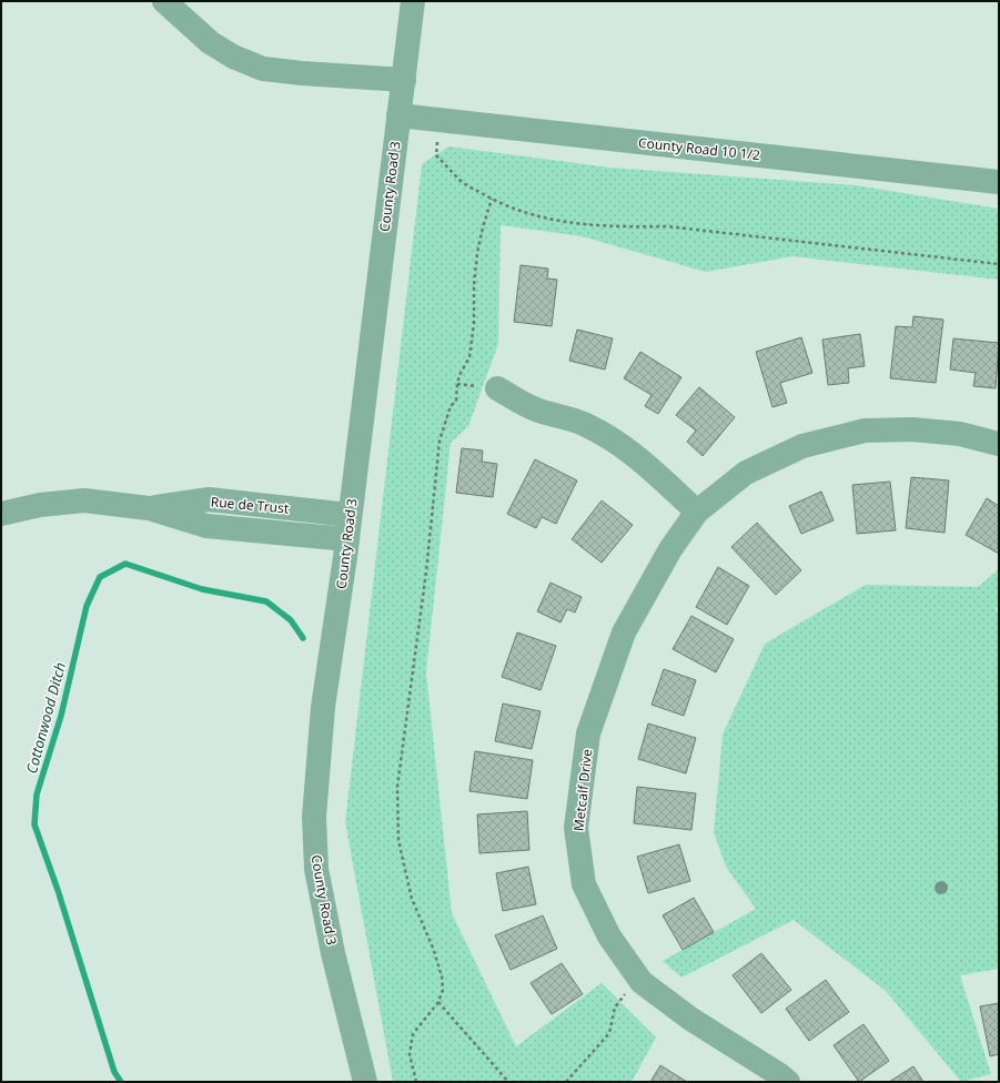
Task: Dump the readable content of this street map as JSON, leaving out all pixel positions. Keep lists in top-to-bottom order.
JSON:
{
  "streets": {
    "street": [
      "County Road 10 1/2",
      "County Road 3",
      "Rue de Trust",
      "Metcalf Drive"
    ]
  },
  "crossings": [
    ["County Road 10 1/2", "County Road 3"],
    ["County Road 3", "Rue de Trust"]
  ],
  "water": ["Cottonwood Ditch"]
}
